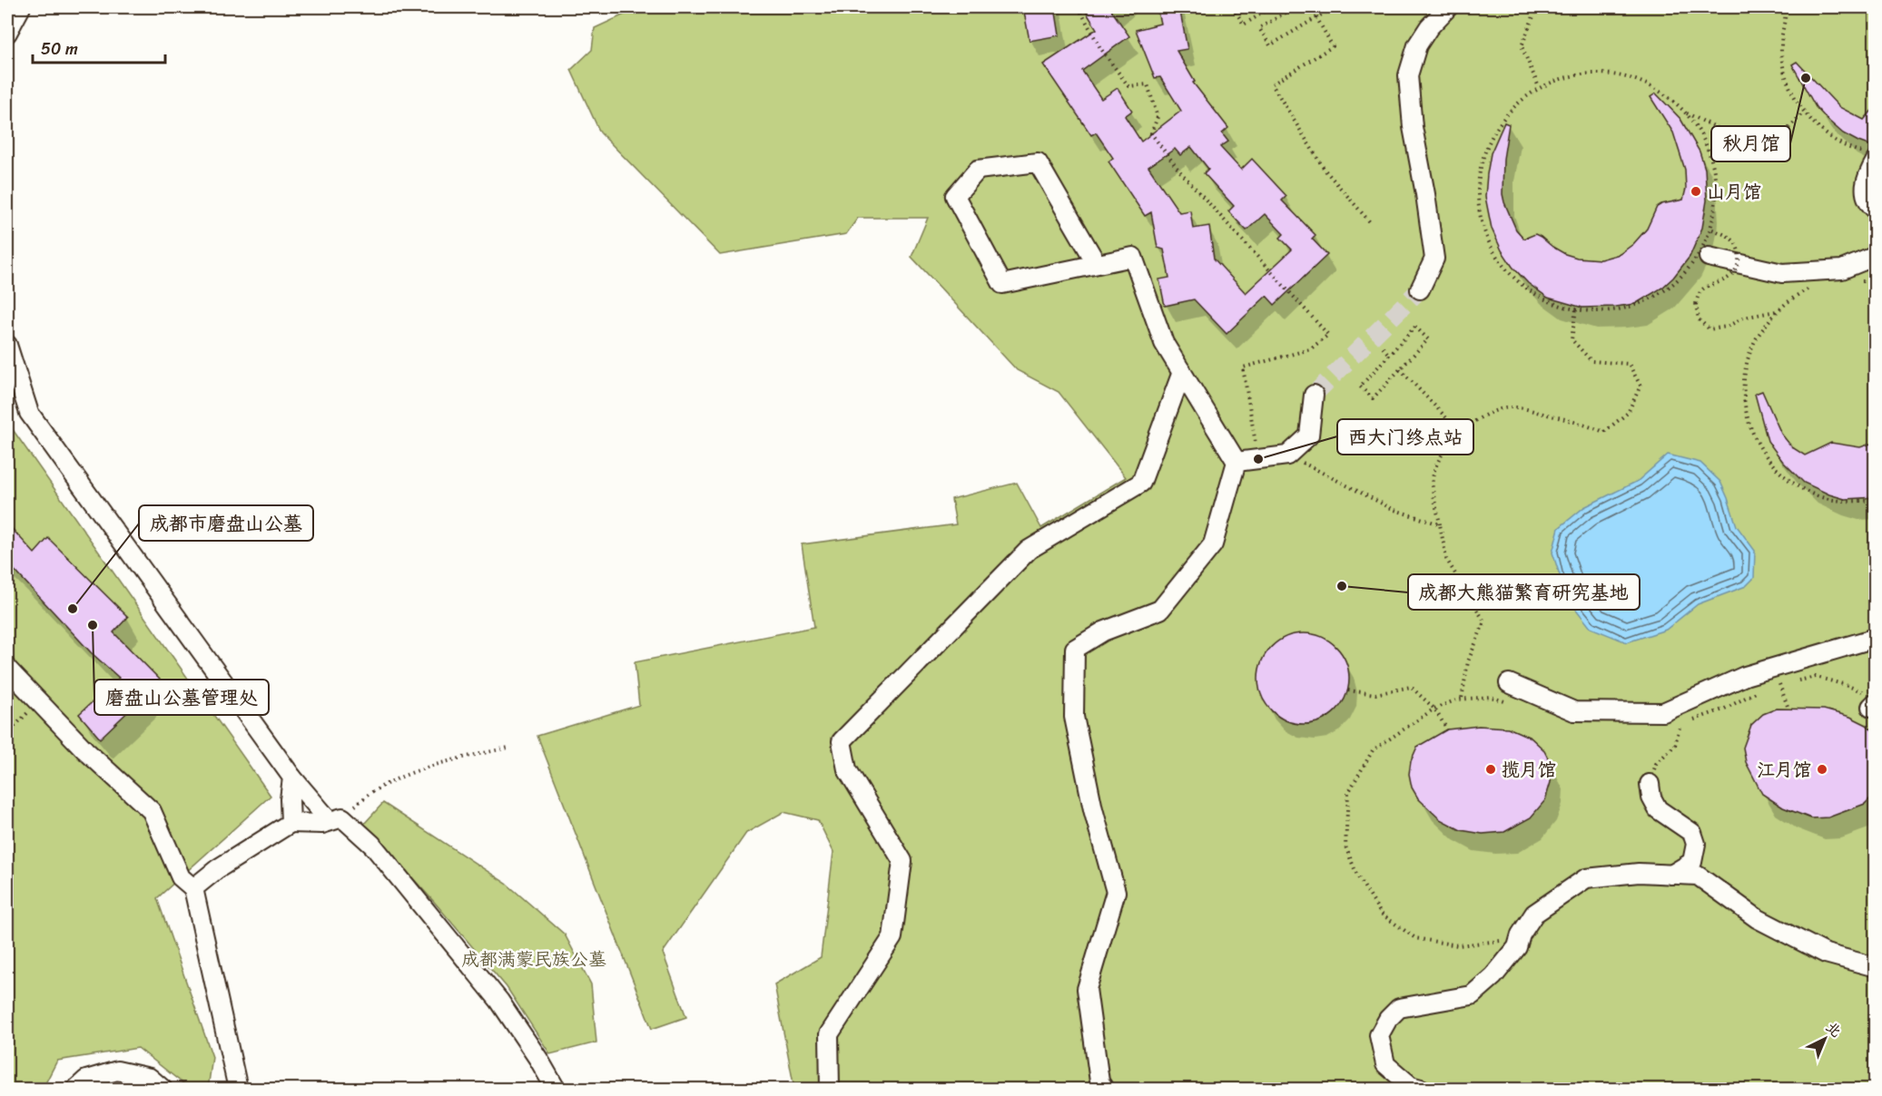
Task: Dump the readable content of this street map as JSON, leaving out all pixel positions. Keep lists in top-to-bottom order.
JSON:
{
  "parks": ["成都满蒙民族公墓"],
  "places": [
    "秋月馆",
    "山月馆",
    "西大门终点站",
    "成都大熊猫繁育研究基地",
    "成都市磨盘山公墓",
    "磨盘山公墓管理处",
    "揽月馆",
    "江月馆"
  ],
  "scale_bar": "50 m",
  "north": "top right"
}
